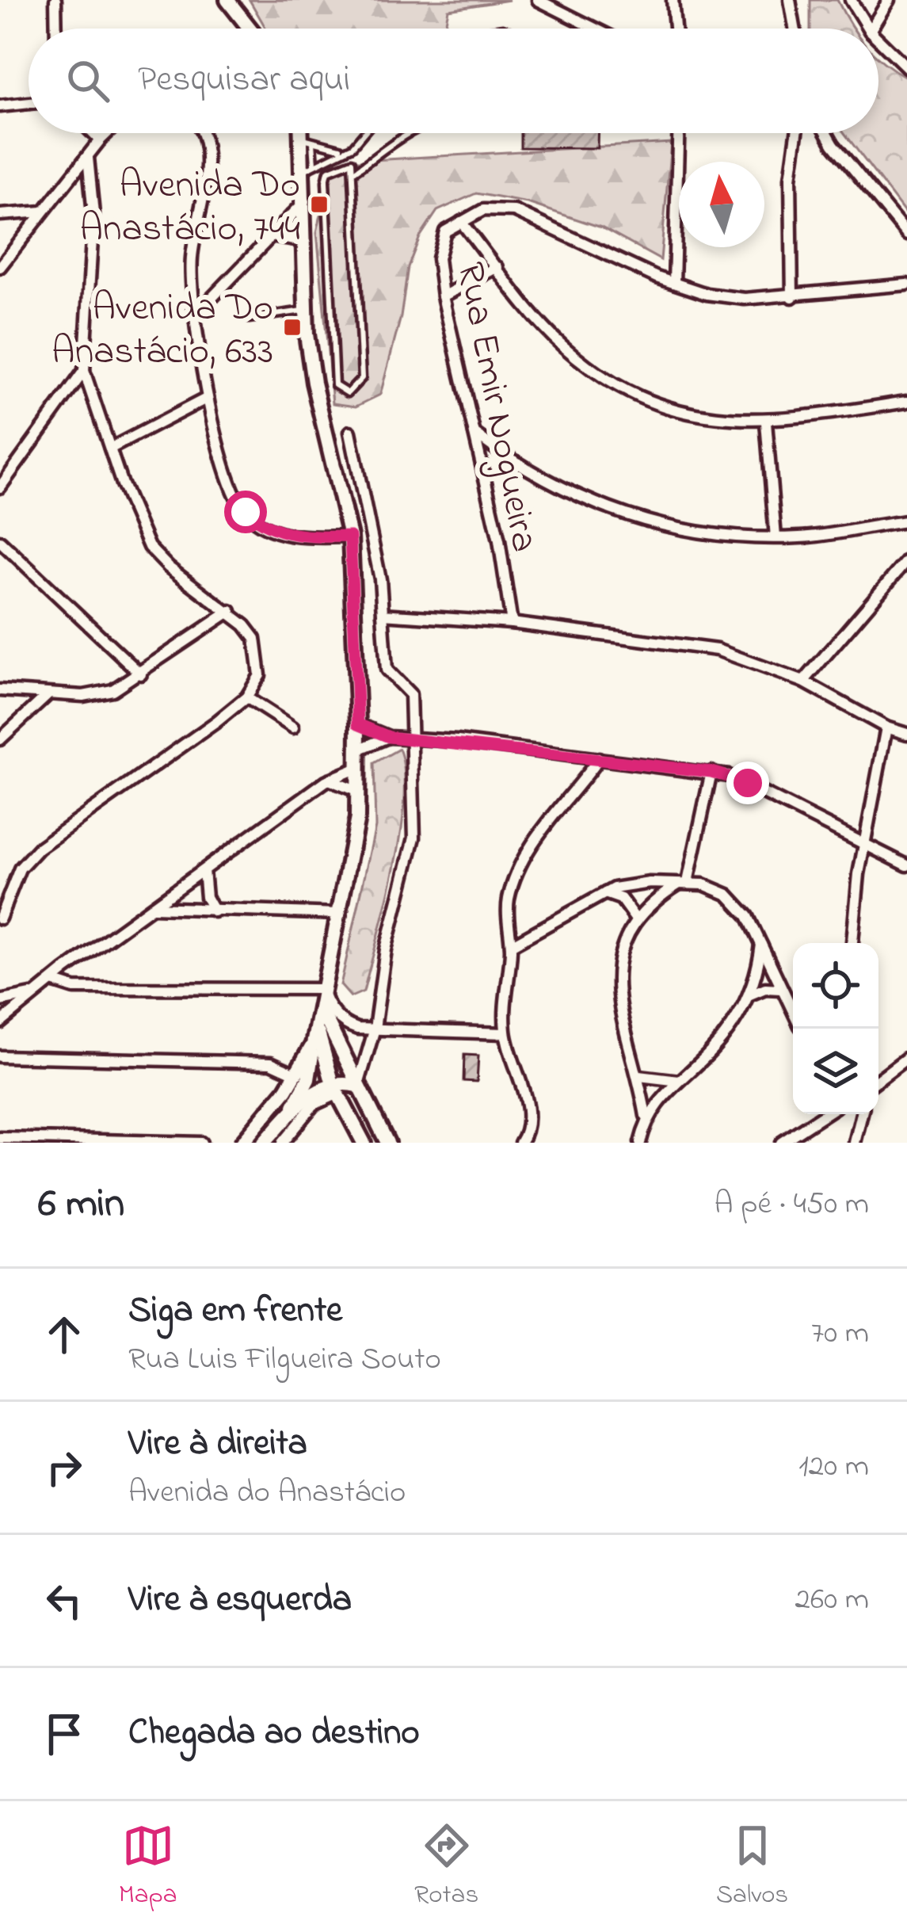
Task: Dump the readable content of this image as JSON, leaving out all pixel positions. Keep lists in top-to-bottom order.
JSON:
{
  "streets": {
    "street": ["Rua Emir Nogueira"]
  },
  "places": {
    "transit": ["Avenida Do Anastácio, 744", "Avenida Do Anastácio, 633"]
  },
  "north": "top",
  "page": {
    "search": "Pesquisar aqui",
    "heading": ["6 min", "A pé · 450 m"],
    "list": [
      ["Siga em frente", "Rua Luis Filgueira Souto", "70 m"],
      ["Vire à direita", "Avenida do Anastácio", "120 m"],
      ["Vire à esquerda", "260 m"],
      "Chegada ao destino"
    ],
    "nav": ["Mapa", "Rotas", "Salvos"]
  }
}
